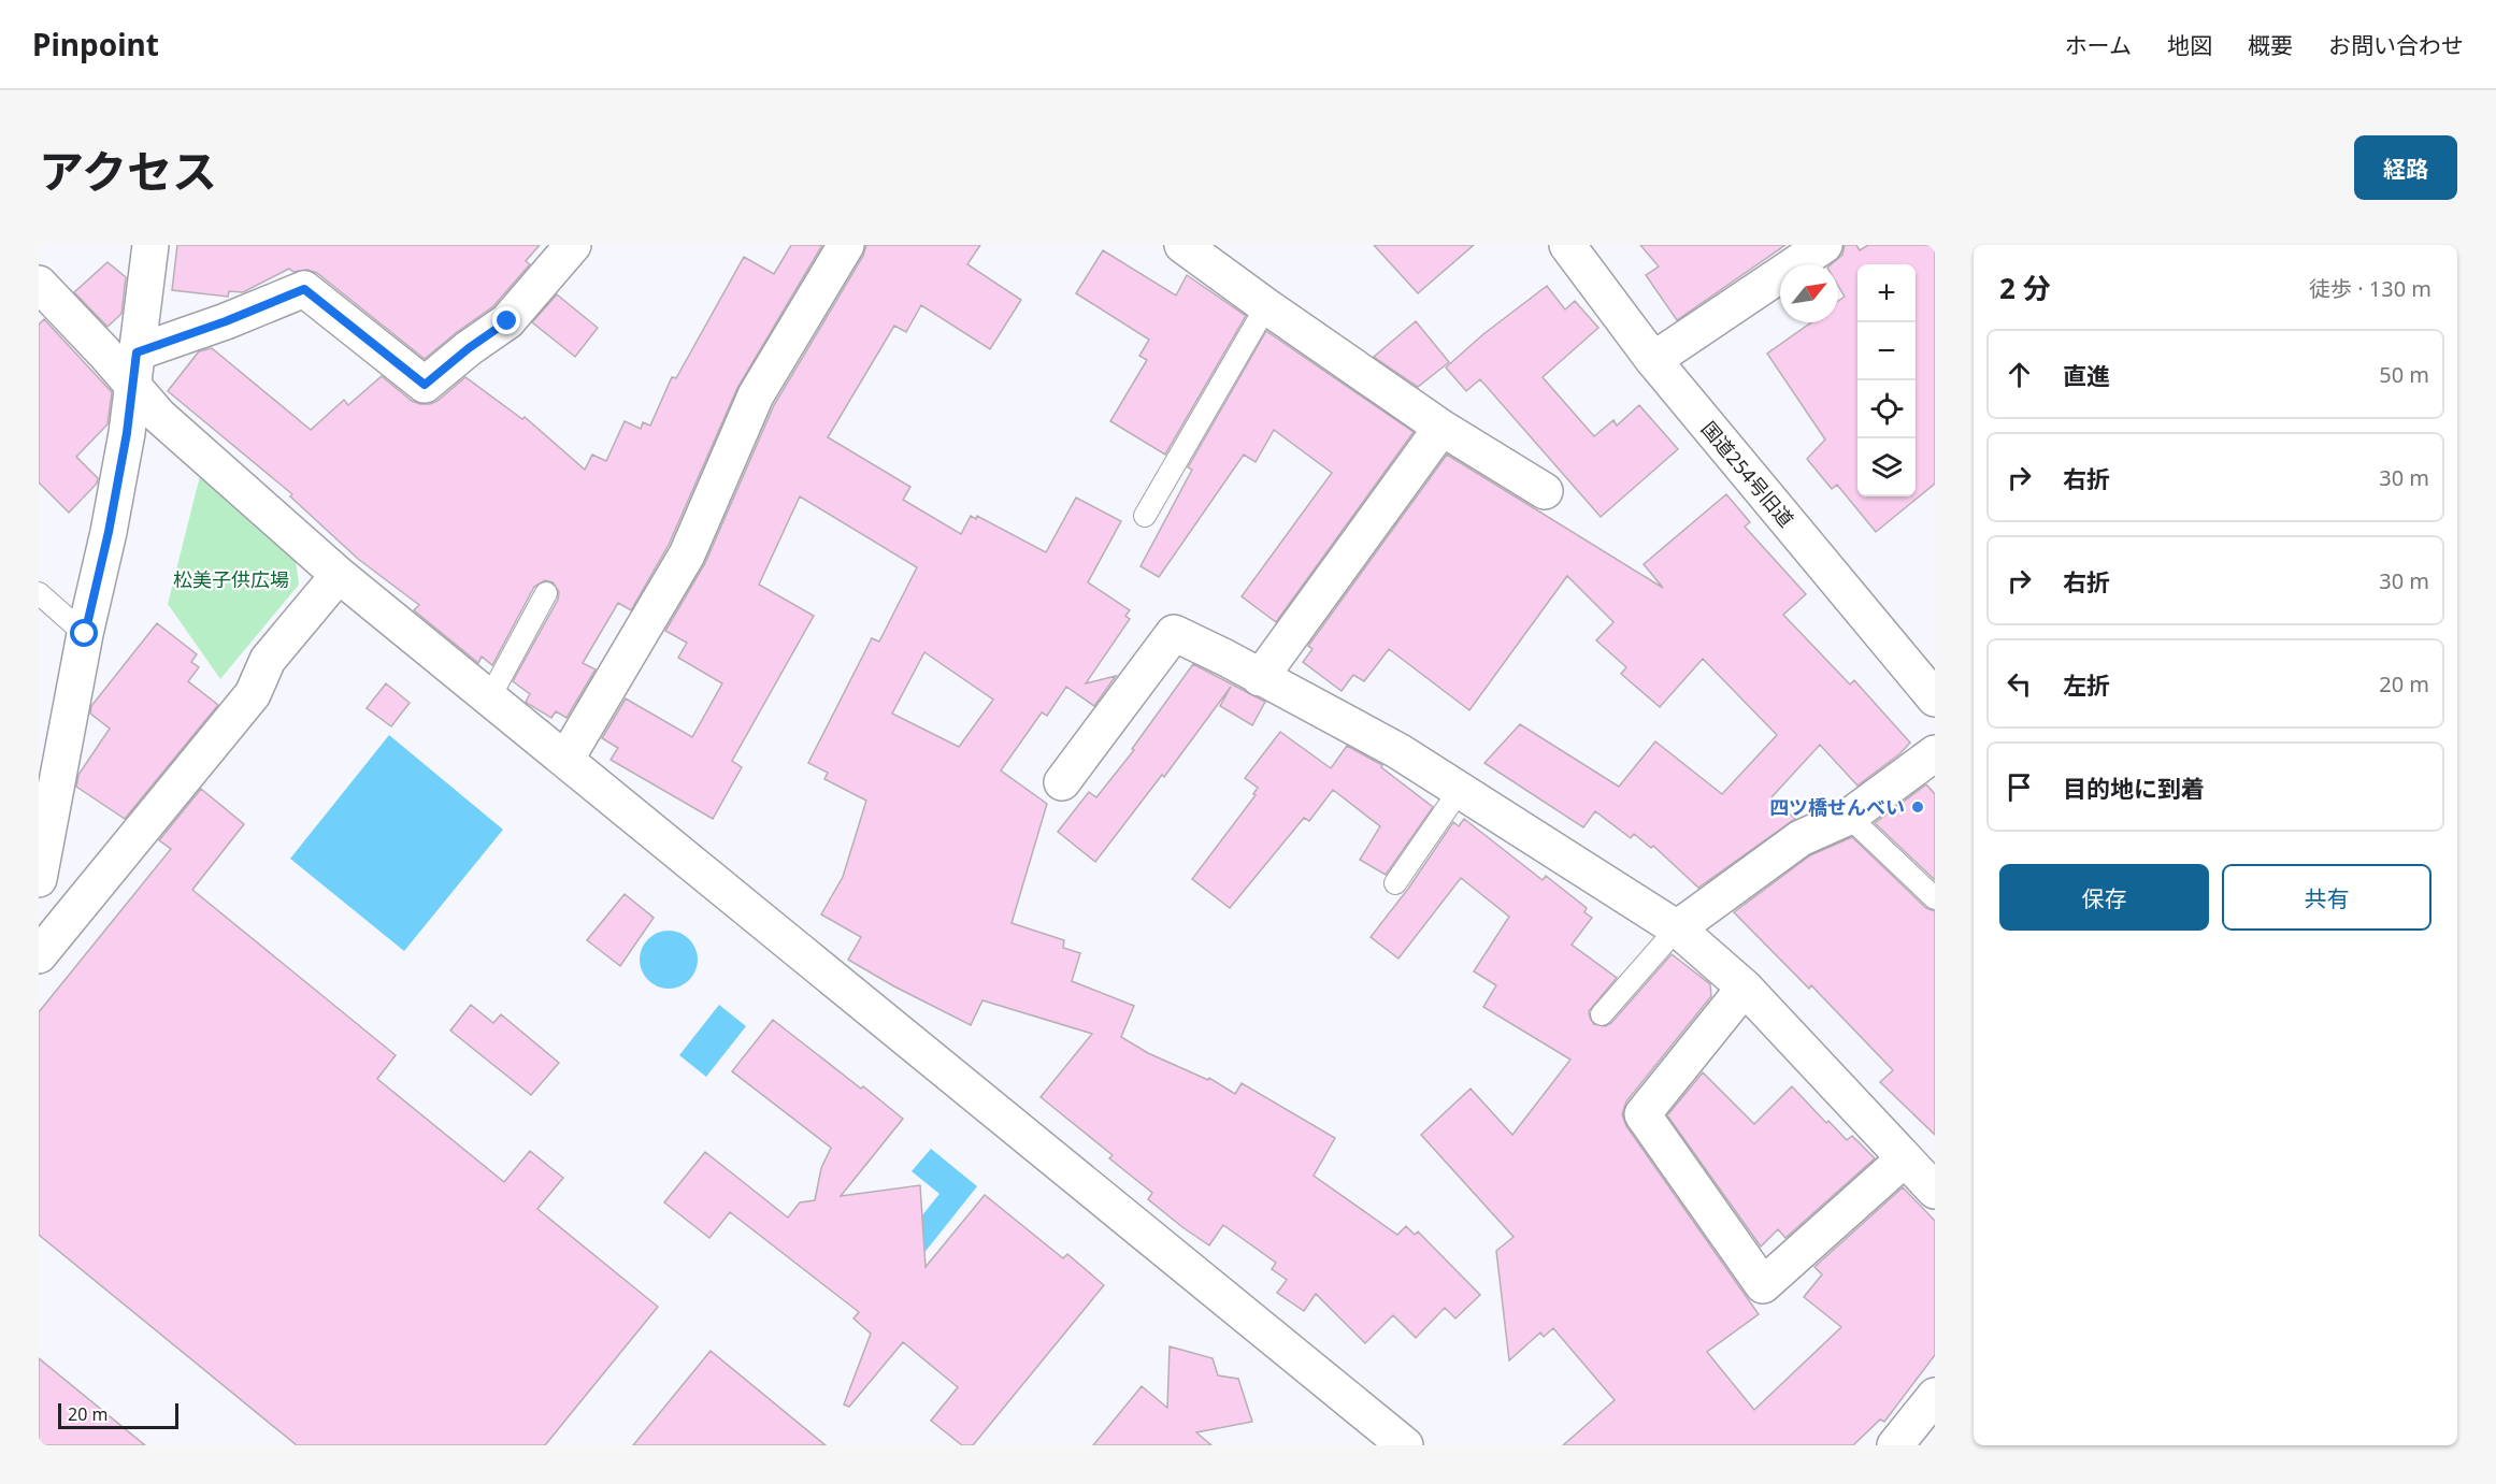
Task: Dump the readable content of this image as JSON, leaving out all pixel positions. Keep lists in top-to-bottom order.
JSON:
{
  "streets": {
    "street": ["国道254号旧道"]
  },
  "parks": ["松美子供広場"],
  "places": ["四ツ橋せんべい"],
  "scale_bar": "20 m",
  "north": "top right",
  "page": {
    "header": "Pinpoint",
    "nav": [
      "ホーム",
      "地図",
      "概要",
      "お問い合わせ"
    ],
    "title": "アクセス",
    "buttons": [
      "経路",
      ["保存", "共有"]
    ],
    "heading": ["2 分", "徒歩 · 130 m"],
    "map_buttons": ["+", "−"],
    "list": [
      ["直進", "50 m"],
      ["右折", "30 m"],
      ["右折", "30 m"],
      ["左折", "20 m"],
      "目的地に到着"
    ],
    "scale": "20 m"
  }
}
